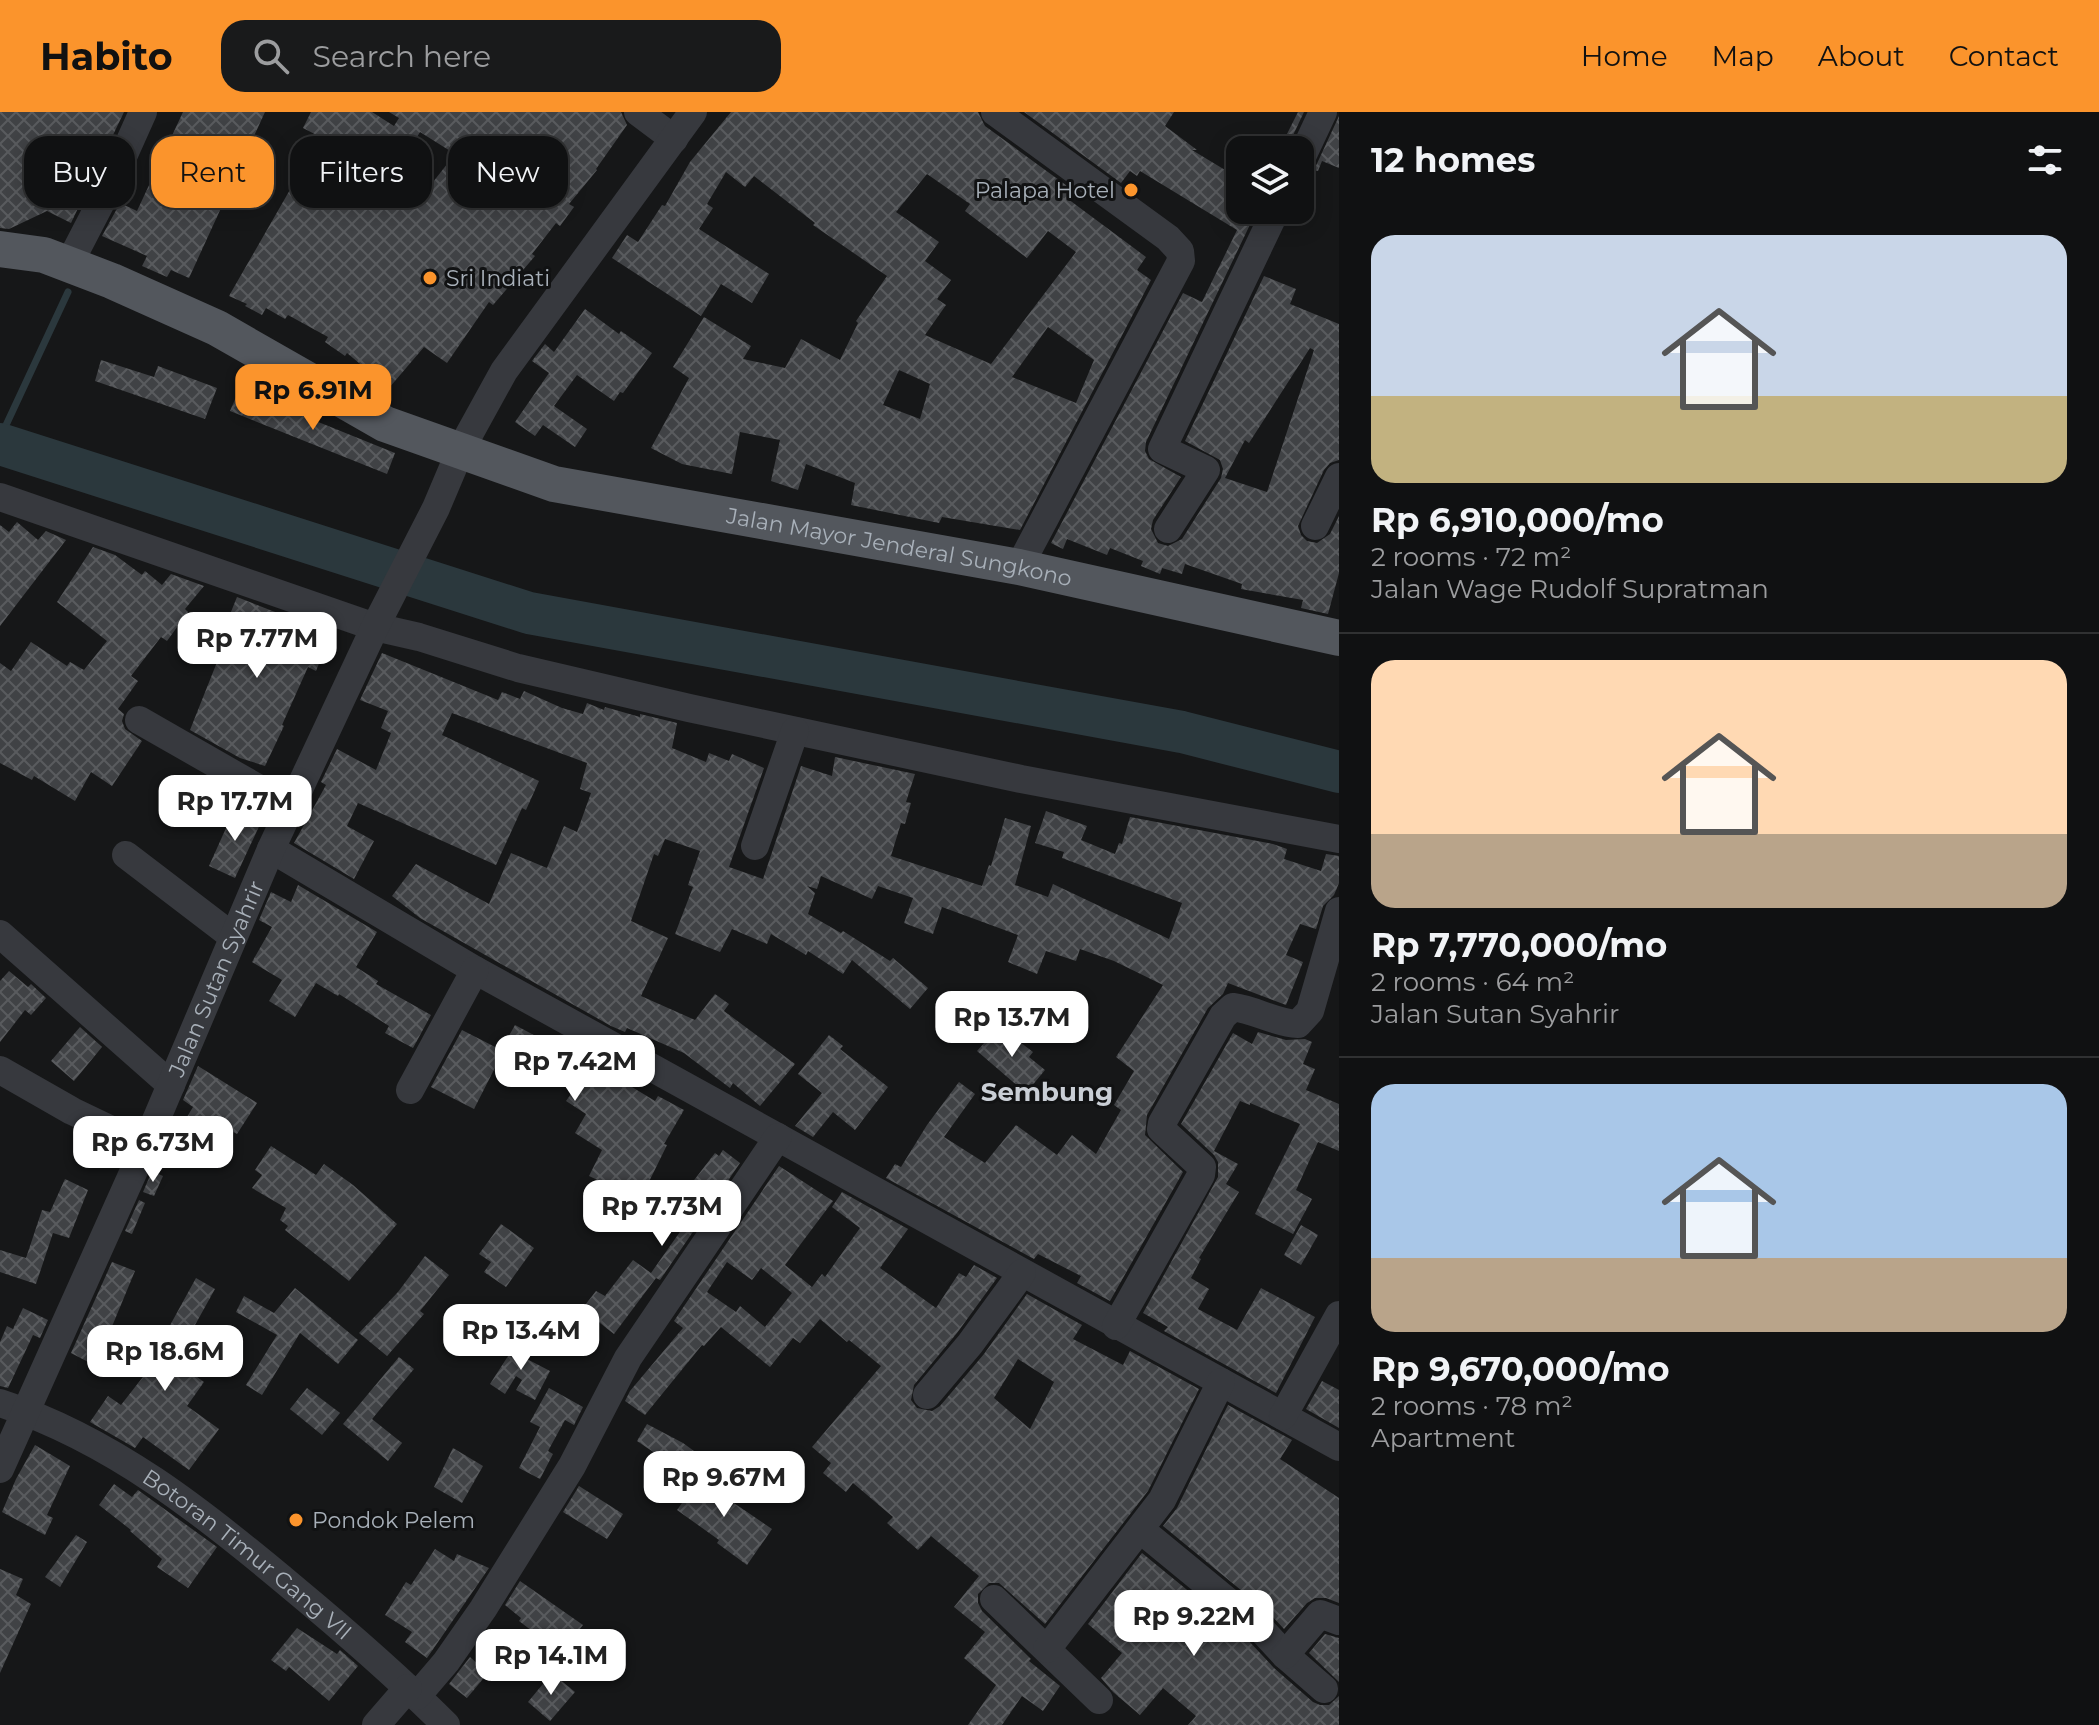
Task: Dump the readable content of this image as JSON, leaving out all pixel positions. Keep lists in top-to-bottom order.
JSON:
{
  "streets": {
    "main road": ["Jalan Mayor Jenderal Sungkono"],
    "street": ["Jalan Sutan Syahrir", "Botoran Timur Gang VII"]
  },
  "crossings": [
    ["Jalan Mayor Jenderal Sungkono", "Jalan Sutan Syahrir"],
    ["Jalan Sutan Syahrir", "Botoran Timur Gang VII"]
  ],
  "districts": ["Sembung"],
  "places": ["Palapa Hotel", "Sri Indiati", "Pondok Pelem"],
  "page": {
    "header": "Habito",
    "search": "Search here",
    "nav": [
      "Home",
      "Map",
      "About",
      "Contact"
    ],
    "heading": "12 homes",
    "chip": [
      "Buy",
      "Rent",
      "Filters",
      "New"
    ],
    "list": [
      {
        "name": "Rp 6,910,000/mo",
        "note": "2 rooms · 72 m² · Jalan Wage Rudolf Supratman"
      },
      {
        "name": "Rp 7,770,000/mo",
        "note": "2 rooms · 64 m² · Jalan Sutan Syahrir"
      },
      {
        "name": "Rp 9,670,000/mo",
        "note": "2 rooms · 78 m² · Apartment"
      }
    ],
    "price": [
      "Rp 6.91M",
      "Rp 7.77M",
      "Rp 17.7M",
      "Rp 13.7M",
      "Rp 7.42M",
      "Rp 6.73M",
      "Rp 7.73M",
      "Rp 13.4M",
      "Rp 18.6M",
      "Rp 9.67M",
      "Rp 9.22M",
      "Rp 14.1M"
    ]
  }
}
